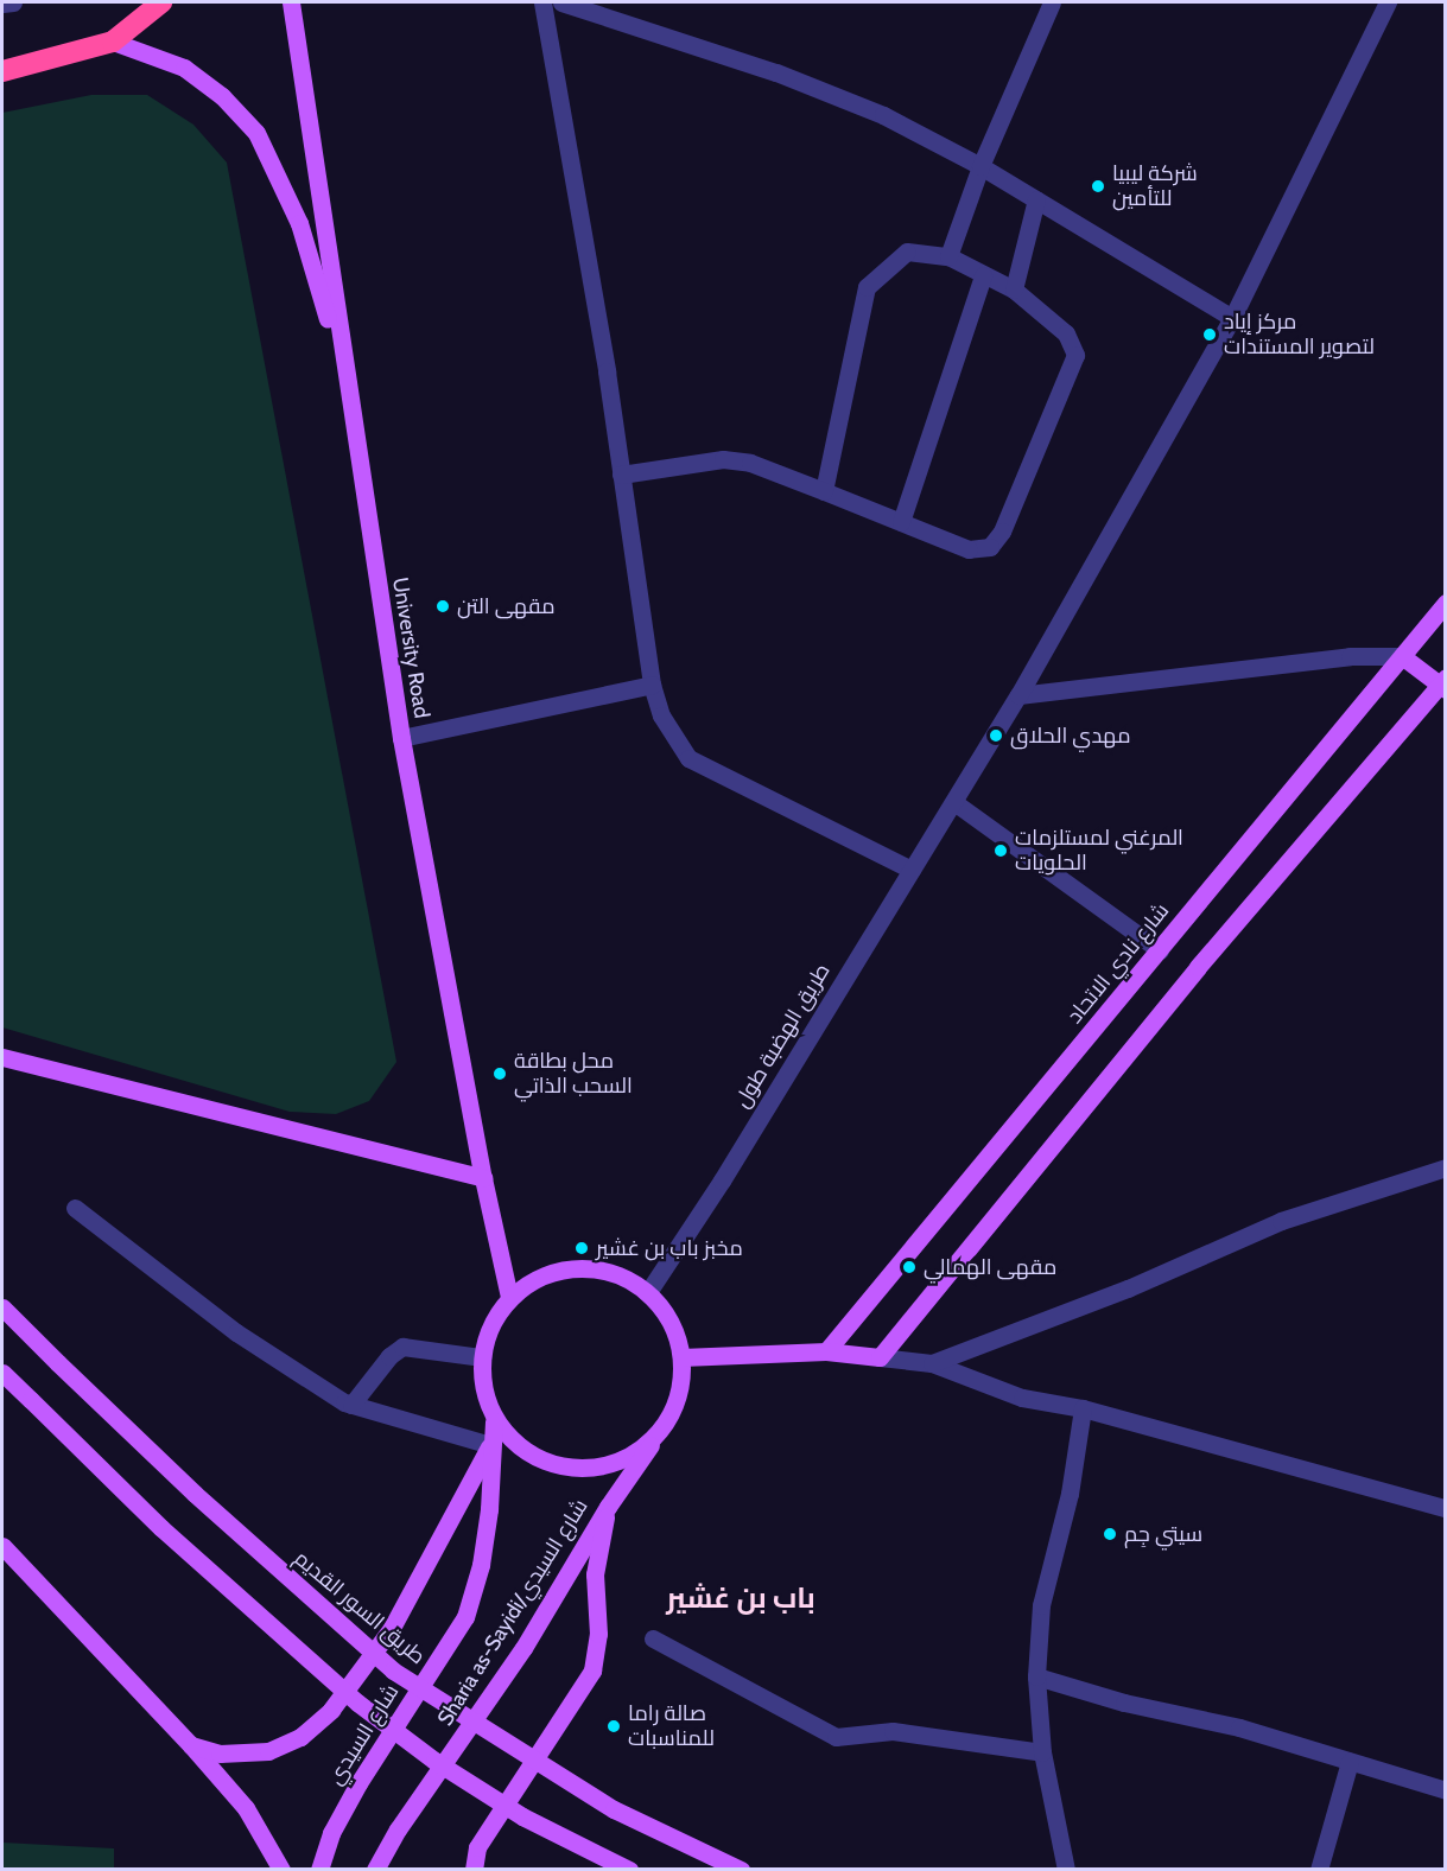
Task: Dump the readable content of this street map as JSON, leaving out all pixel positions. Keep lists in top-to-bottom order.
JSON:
{
  "streets": {
    "main road": [
      "University Road",
      "شارع نادي الاتحاد",
      "طريق السور القديم",
      "Sharia as-Sayidi/شارع السيدي",
      "شارع السيدي"
    ],
    "street": ["طريق الهضبة طول"]
  },
  "crossings": [
    ["University Road", "طريق الهضبة طول"],
    ["University Road", "Sharia as-Sayidi/شارع السيدي"],
    ["University Road", "شارع السيدي"],
    ["طريق الهضبة طول", "Sharia as-Sayidi/شارع السيدي"],
    ["طريق الهضبة طول", "شارع السيدي"],
    ["Sharia as-Sayidi/شارع السيدي", "شارع السيدي"]
  ],
  "districts": ["باب بن غشير"],
  "places": [
    "شركة ليبيا للتأمين",
    "مركز إياد لتصوير المستندات",
    "مقهى التن",
    "مهدي الحلاق",
    "المرغني لمستلزمات الحلويات",
    "محل بطاقة السحب الذاتي",
    "مخبز باب بن غشير",
    "مقهى الهمالي",
    "سيتي جِم",
    "صالة راما للمناسبات"
  ]
}
